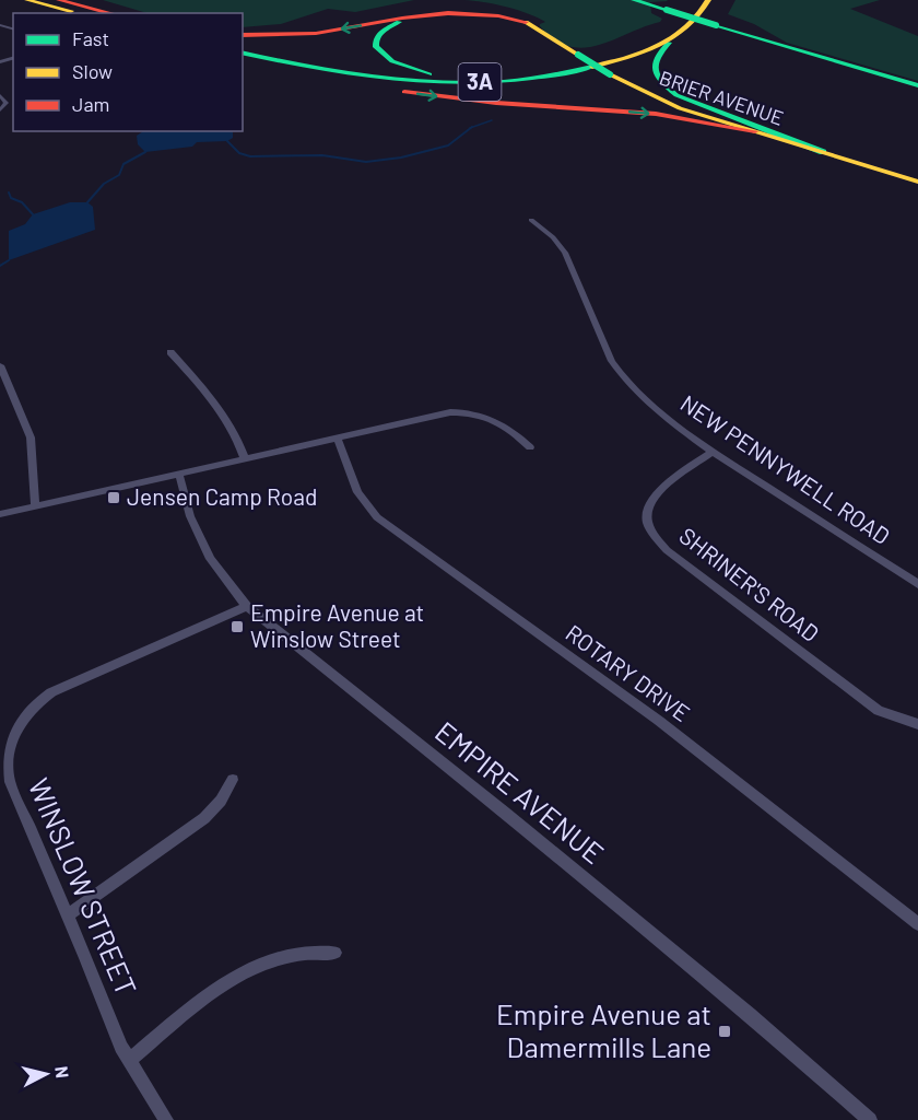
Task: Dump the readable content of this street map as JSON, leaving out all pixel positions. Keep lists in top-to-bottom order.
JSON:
{
  "streets": {
    "main road": ["3A", "BRIER AVENUE"],
    "street": [
      "NEW PENNYWELL ROAD",
      "SHRINER'S ROAD",
      "ROTARY DRIVE",
      "EMPIRE AVENUE",
      "WINSLOW STREET"
    ]
  },
  "crossings": [
    ["NEW PENNYWELL ROAD", "SHRINER'S ROAD"],
    ["EMPIRE AVENUE", "WINSLOW STREET"]
  ],
  "places": {
    "transit": ["Jensen Camp Road", "Empire Avenue at Winslow Street", "Empire Avenue at Damermills Lane"]
  },
  "legend": ["Fast", "Slow", "Jam"],
  "north": "right"
}
